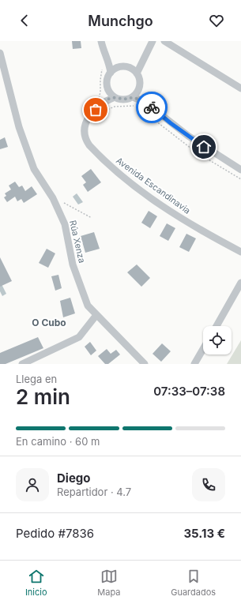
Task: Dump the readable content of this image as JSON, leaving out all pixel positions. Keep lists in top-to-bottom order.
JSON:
{
  "streets": {
    "street": ["Avenida Escandinavia", "Rúa Xenza"]
  },
  "districts": ["O Cubo"],
  "page": {
    "header": "Munchgo",
    "heading": ["2 min", "Llega en", "07:33–07:38"],
    "panel": [
      "Diego",
      "Repartidor · 4.7",
      "Pedido #7836",
      "35.13 €"
    ],
    "bar": "En camino · 60 m",
    "tabs": ["Inicio", "Mapa", "Guardados"]
  }
}
